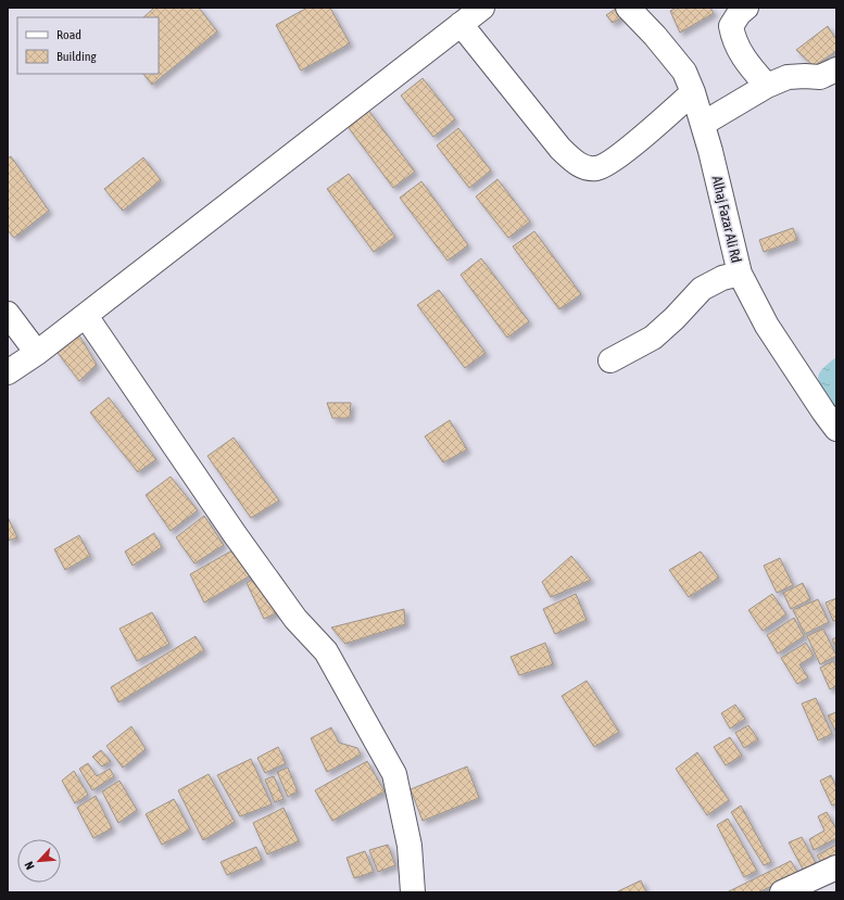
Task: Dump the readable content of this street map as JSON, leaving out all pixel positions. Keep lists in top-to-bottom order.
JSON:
{
  "streets": {
    "street": ["Alhaj Fazar Ali Rd"]
  },
  "legend": ["Road", "Building"],
  "north": "bottom left"
}
